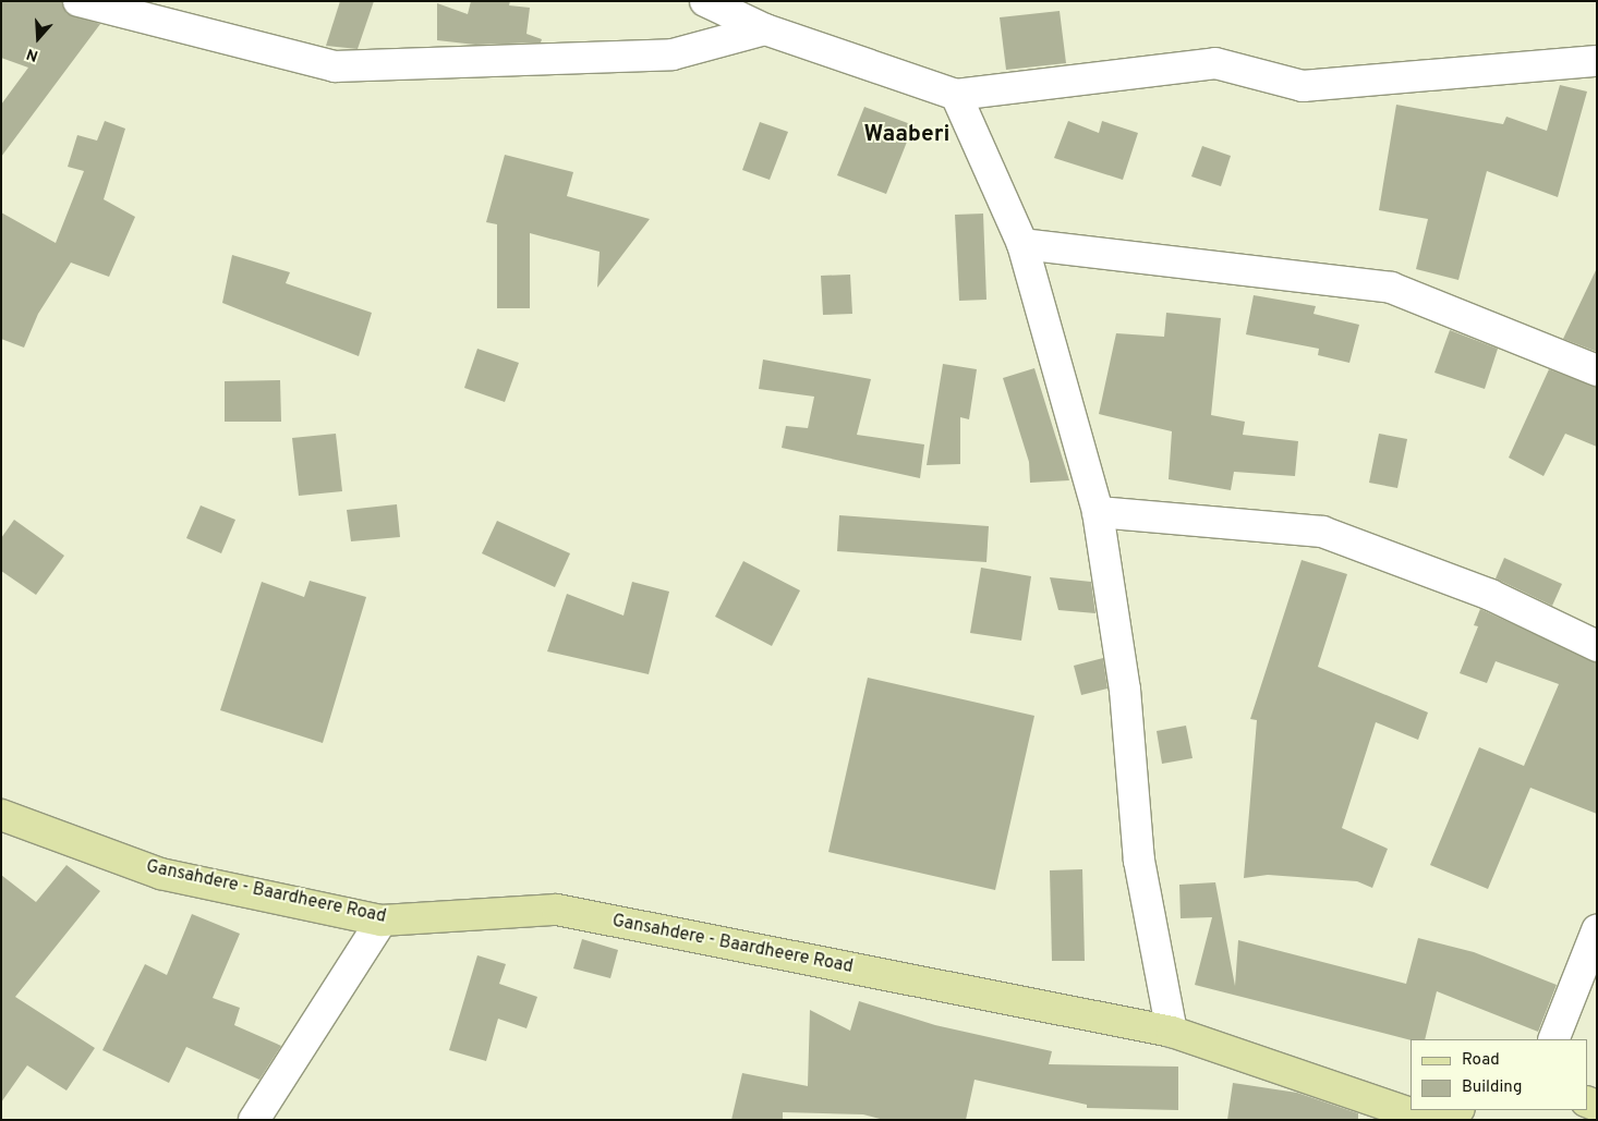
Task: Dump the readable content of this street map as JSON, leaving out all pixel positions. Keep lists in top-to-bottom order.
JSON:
{
  "streets": {
    "main road": ["Gansahdere - Baardheere Road"]
  },
  "districts": ["Waaberi"],
  "legend": ["Road", "Building"],
  "north": "bottom"
}
